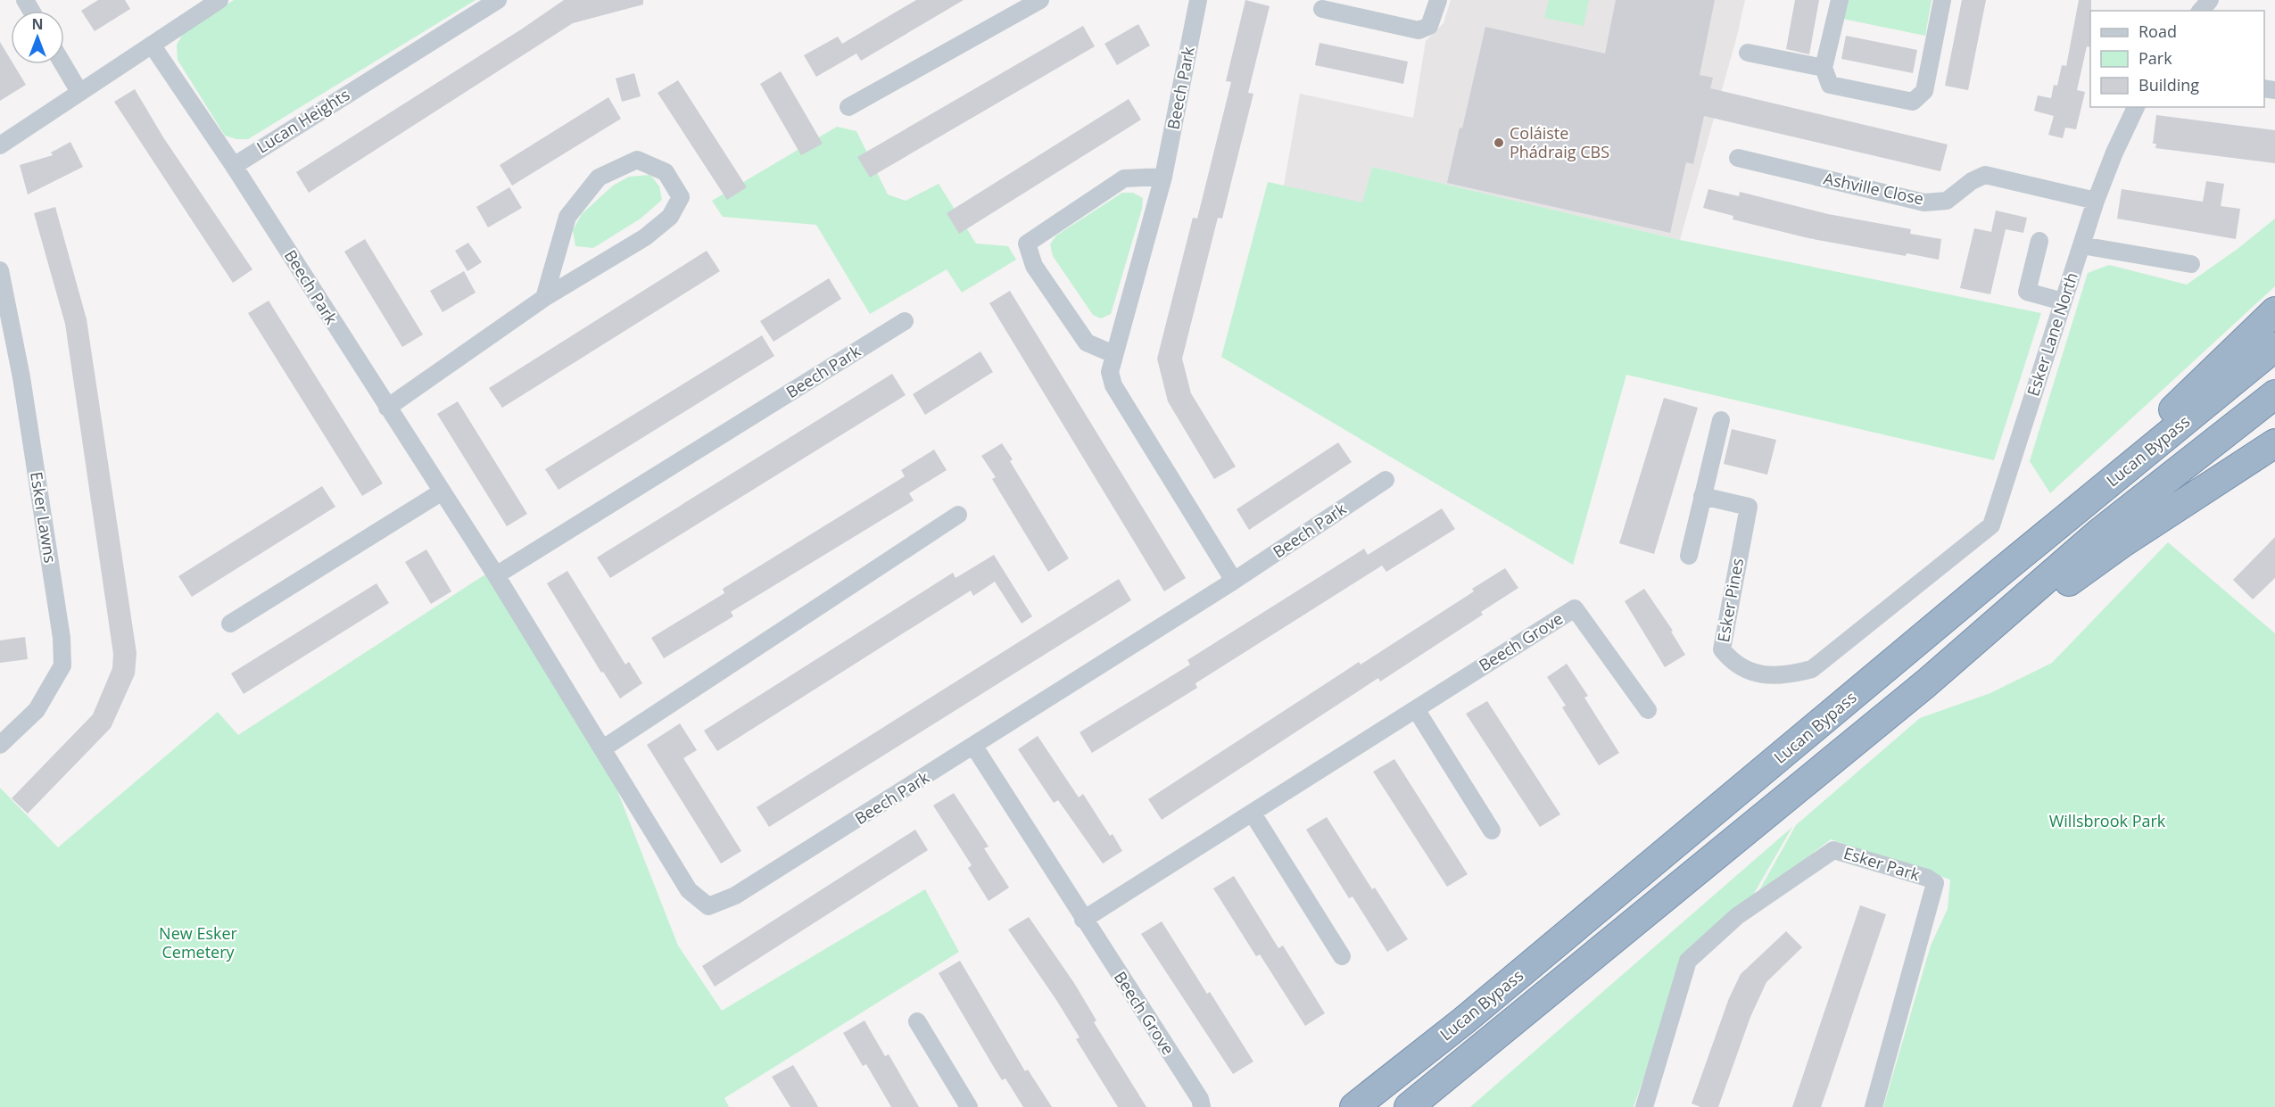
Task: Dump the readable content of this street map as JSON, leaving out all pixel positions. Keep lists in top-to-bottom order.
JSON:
{
  "streets": {
    "highway": ["Lucan Bypass"],
    "street": [
      "Beech Park",
      "Lucan Heights",
      "Ashville Close",
      "Esker Lane North",
      "Esker Lawns",
      "Esker Pines",
      "Beech Grove",
      "Esker Park"
    ]
  },
  "crossings": [
    ["Beech Park", "Lucan Heights"],
    ["Beech Park", "Beech Grove"],
    ["Ashville Close", "Esker Lane North"],
    ["Esker Lane North", "Esker Pines"]
  ],
  "parks": ["Willsbrook Park", "New Esker Cemetery"],
  "places": ["Coláiste Phádraig CBS"],
  "legend": ["Road", "Park", "Building"],
  "north": "top"
}
